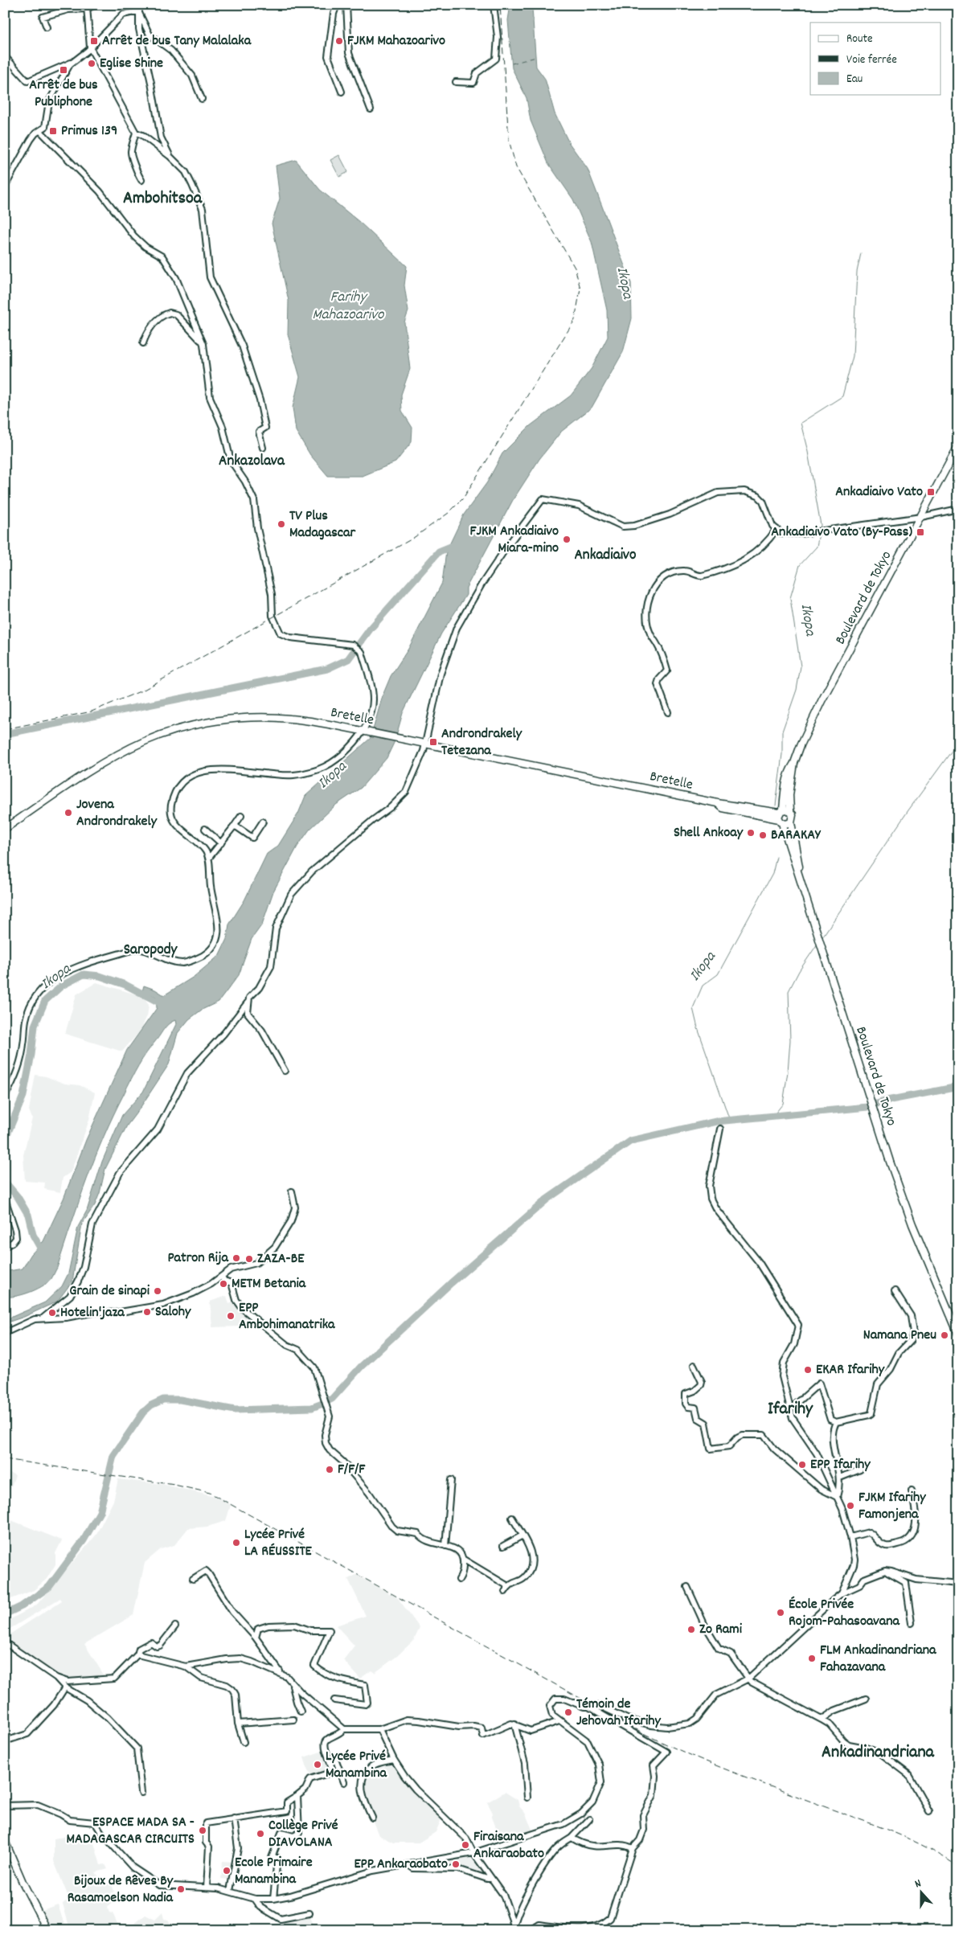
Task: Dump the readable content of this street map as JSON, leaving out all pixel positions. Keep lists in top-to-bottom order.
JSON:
{
  "streets": {
    "main road": ["Boulevard de Tokyo", "Bretelle"]
  },
  "crossings": [
    ["Boulevard de Tokyo", "Bretelle"]
  ],
  "districts": [
    "Ambohitsoa",
    "Ankazolava",
    "Ankadiaivo",
    "Saropody",
    "Ifarihy",
    "Ankadinandriana"
  ],
  "water": ["Ikopa", "Farihy Mahazoarivo"],
  "places": {
    "transit": [
      "Arrêt de bus Tany Malalaka",
      "Arrêt de bus Publiphone",
      "Primus 139",
      "Ankadiaivo Vato",
      "Ankadiaivo Vato (By-Pass)",
      "Androndrakely Tetezana"
    ],
    "other": [
      "FJKM Mahazoarivo",
      "Eglise Shine",
      "TV Plus Madagascar",
      "FJKM Ankadiaivo Miara-mino",
      "Jovena Androndrakely",
      "Shell Ankoay",
      "BARAKAY",
      "Patron Rija",
      "ZAZA-BE",
      "METM Betania",
      "Grain de sinapi",
      "Salohy",
      "Hotelin'jaza",
      "EPP Ambohimanatrika",
      "Namana Pneu",
      "EKAR Ifarihy",
      "EPP Ifarihy",
      "F/F/F",
      "FJKM Ifarihy Famonjena",
      "Lycée Privé LA RÉUSSITE",
      "École Privée Rojom-Pahasoavana",
      "Zo Rami",
      "FLM Ankadinandriana Fahazavana",
      "Témoin de Jehovah Ifarihy",
      "Lycée Privé Manambina",
      "ESPACE MADA SA - MADAGASCAR CIRCUITS",
      "Collège Privé DIAVOLANA",
      "Firaisana Ankaraobato",
      "EPP Ankaraobato",
      "Ecole Primaire Manambina",
      "Bijoux de Rêves By Rasamoelson Nadia"
    ]
  },
  "legend": ["Route", "Voie ferrée", "Eau"],
  "north": "top"
}
